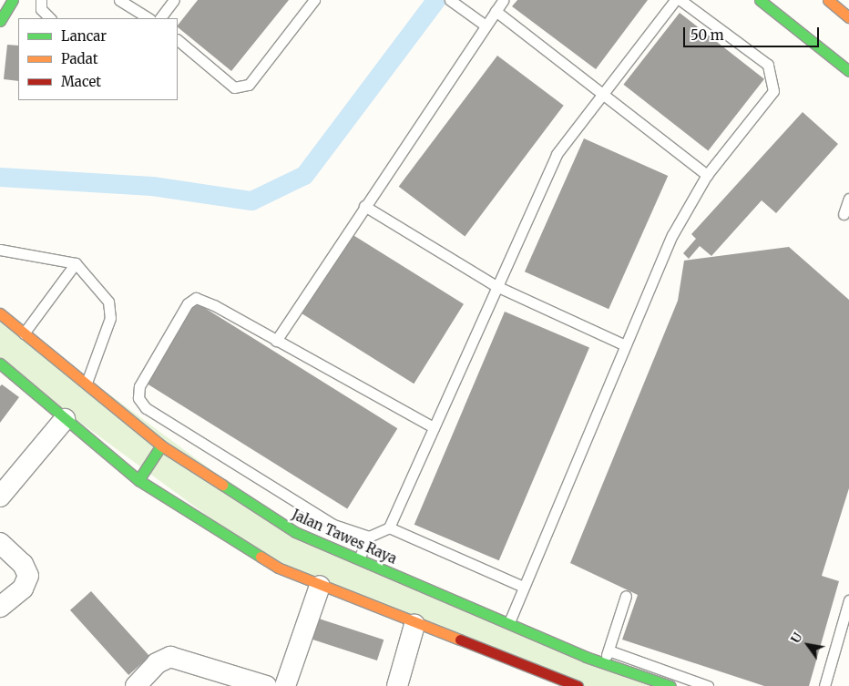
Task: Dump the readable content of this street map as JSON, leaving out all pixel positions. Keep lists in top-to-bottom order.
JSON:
{
  "streets": {
    "main road": ["Jalan Tawes Raya"]
  },
  "legend": ["Lancar", "Padat", "Macet"],
  "scale_bar": "50 m",
  "north": "top left"
}
